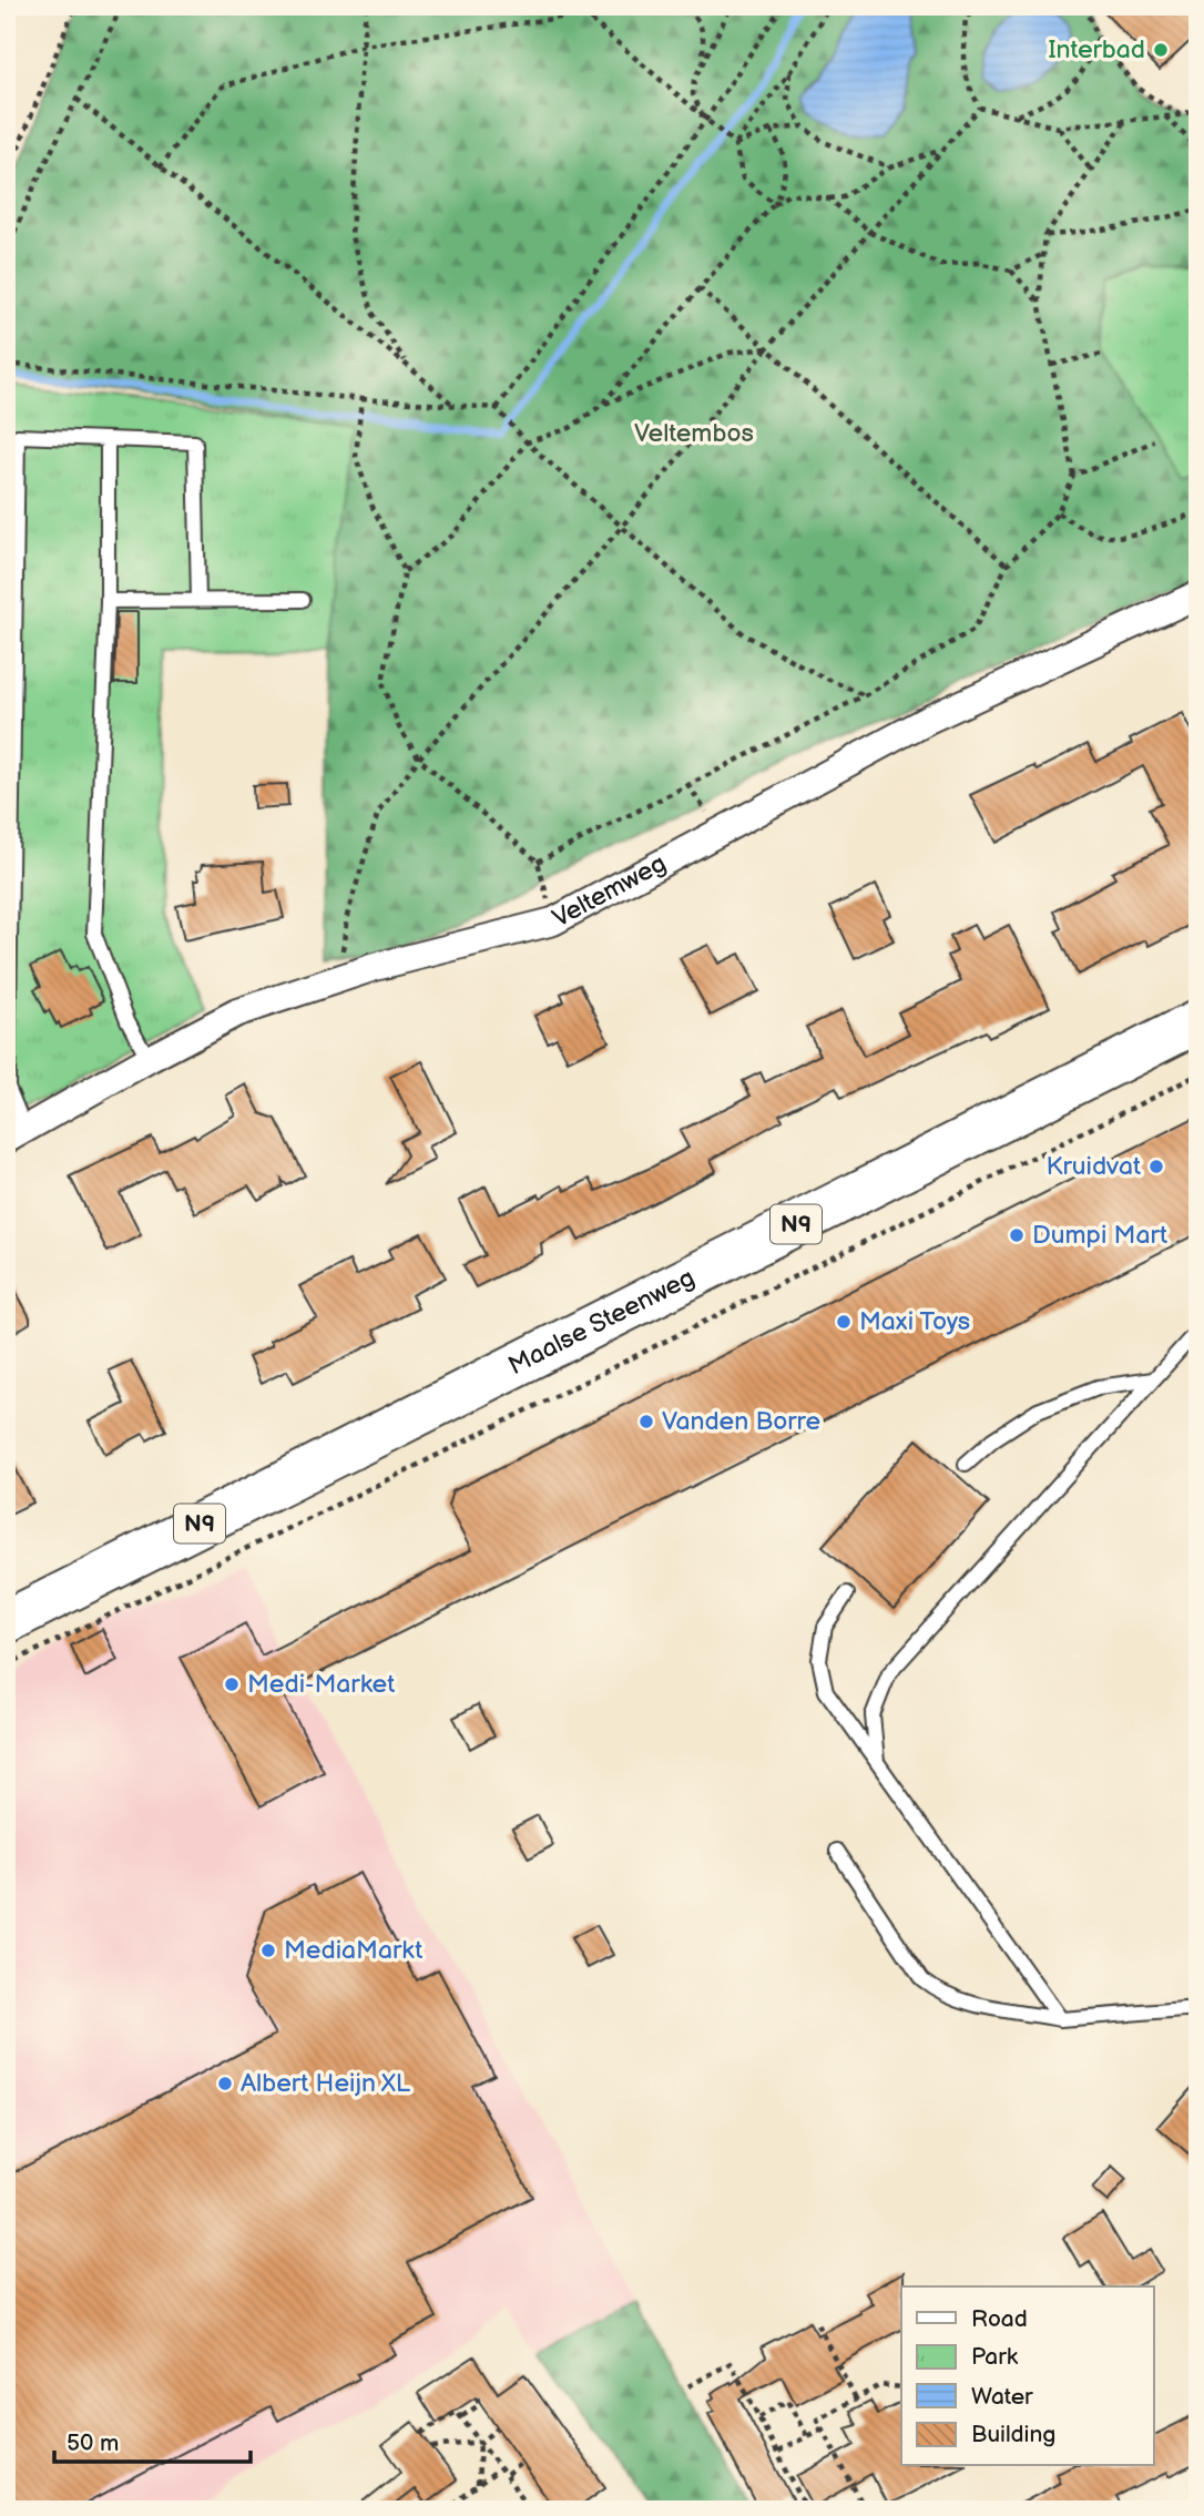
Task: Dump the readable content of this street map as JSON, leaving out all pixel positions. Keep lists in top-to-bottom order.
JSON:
{
  "streets": {
    "main road": ["N9", "Maalse Steenweg"],
    "street": ["Veltemweg"]
  },
  "parks": ["Veltembos"],
  "places": [
    "Interbad",
    "Kruidvat",
    "Dumpi Mart",
    "Maxi Toys",
    "Vanden Borre",
    "Medi-Market",
    "MediaMarkt",
    "Albert Heijn XL"
  ],
  "legend": [
    "Road",
    "Park",
    "Water",
    "Building"
  ],
  "scale_bar": "50 m"
}
